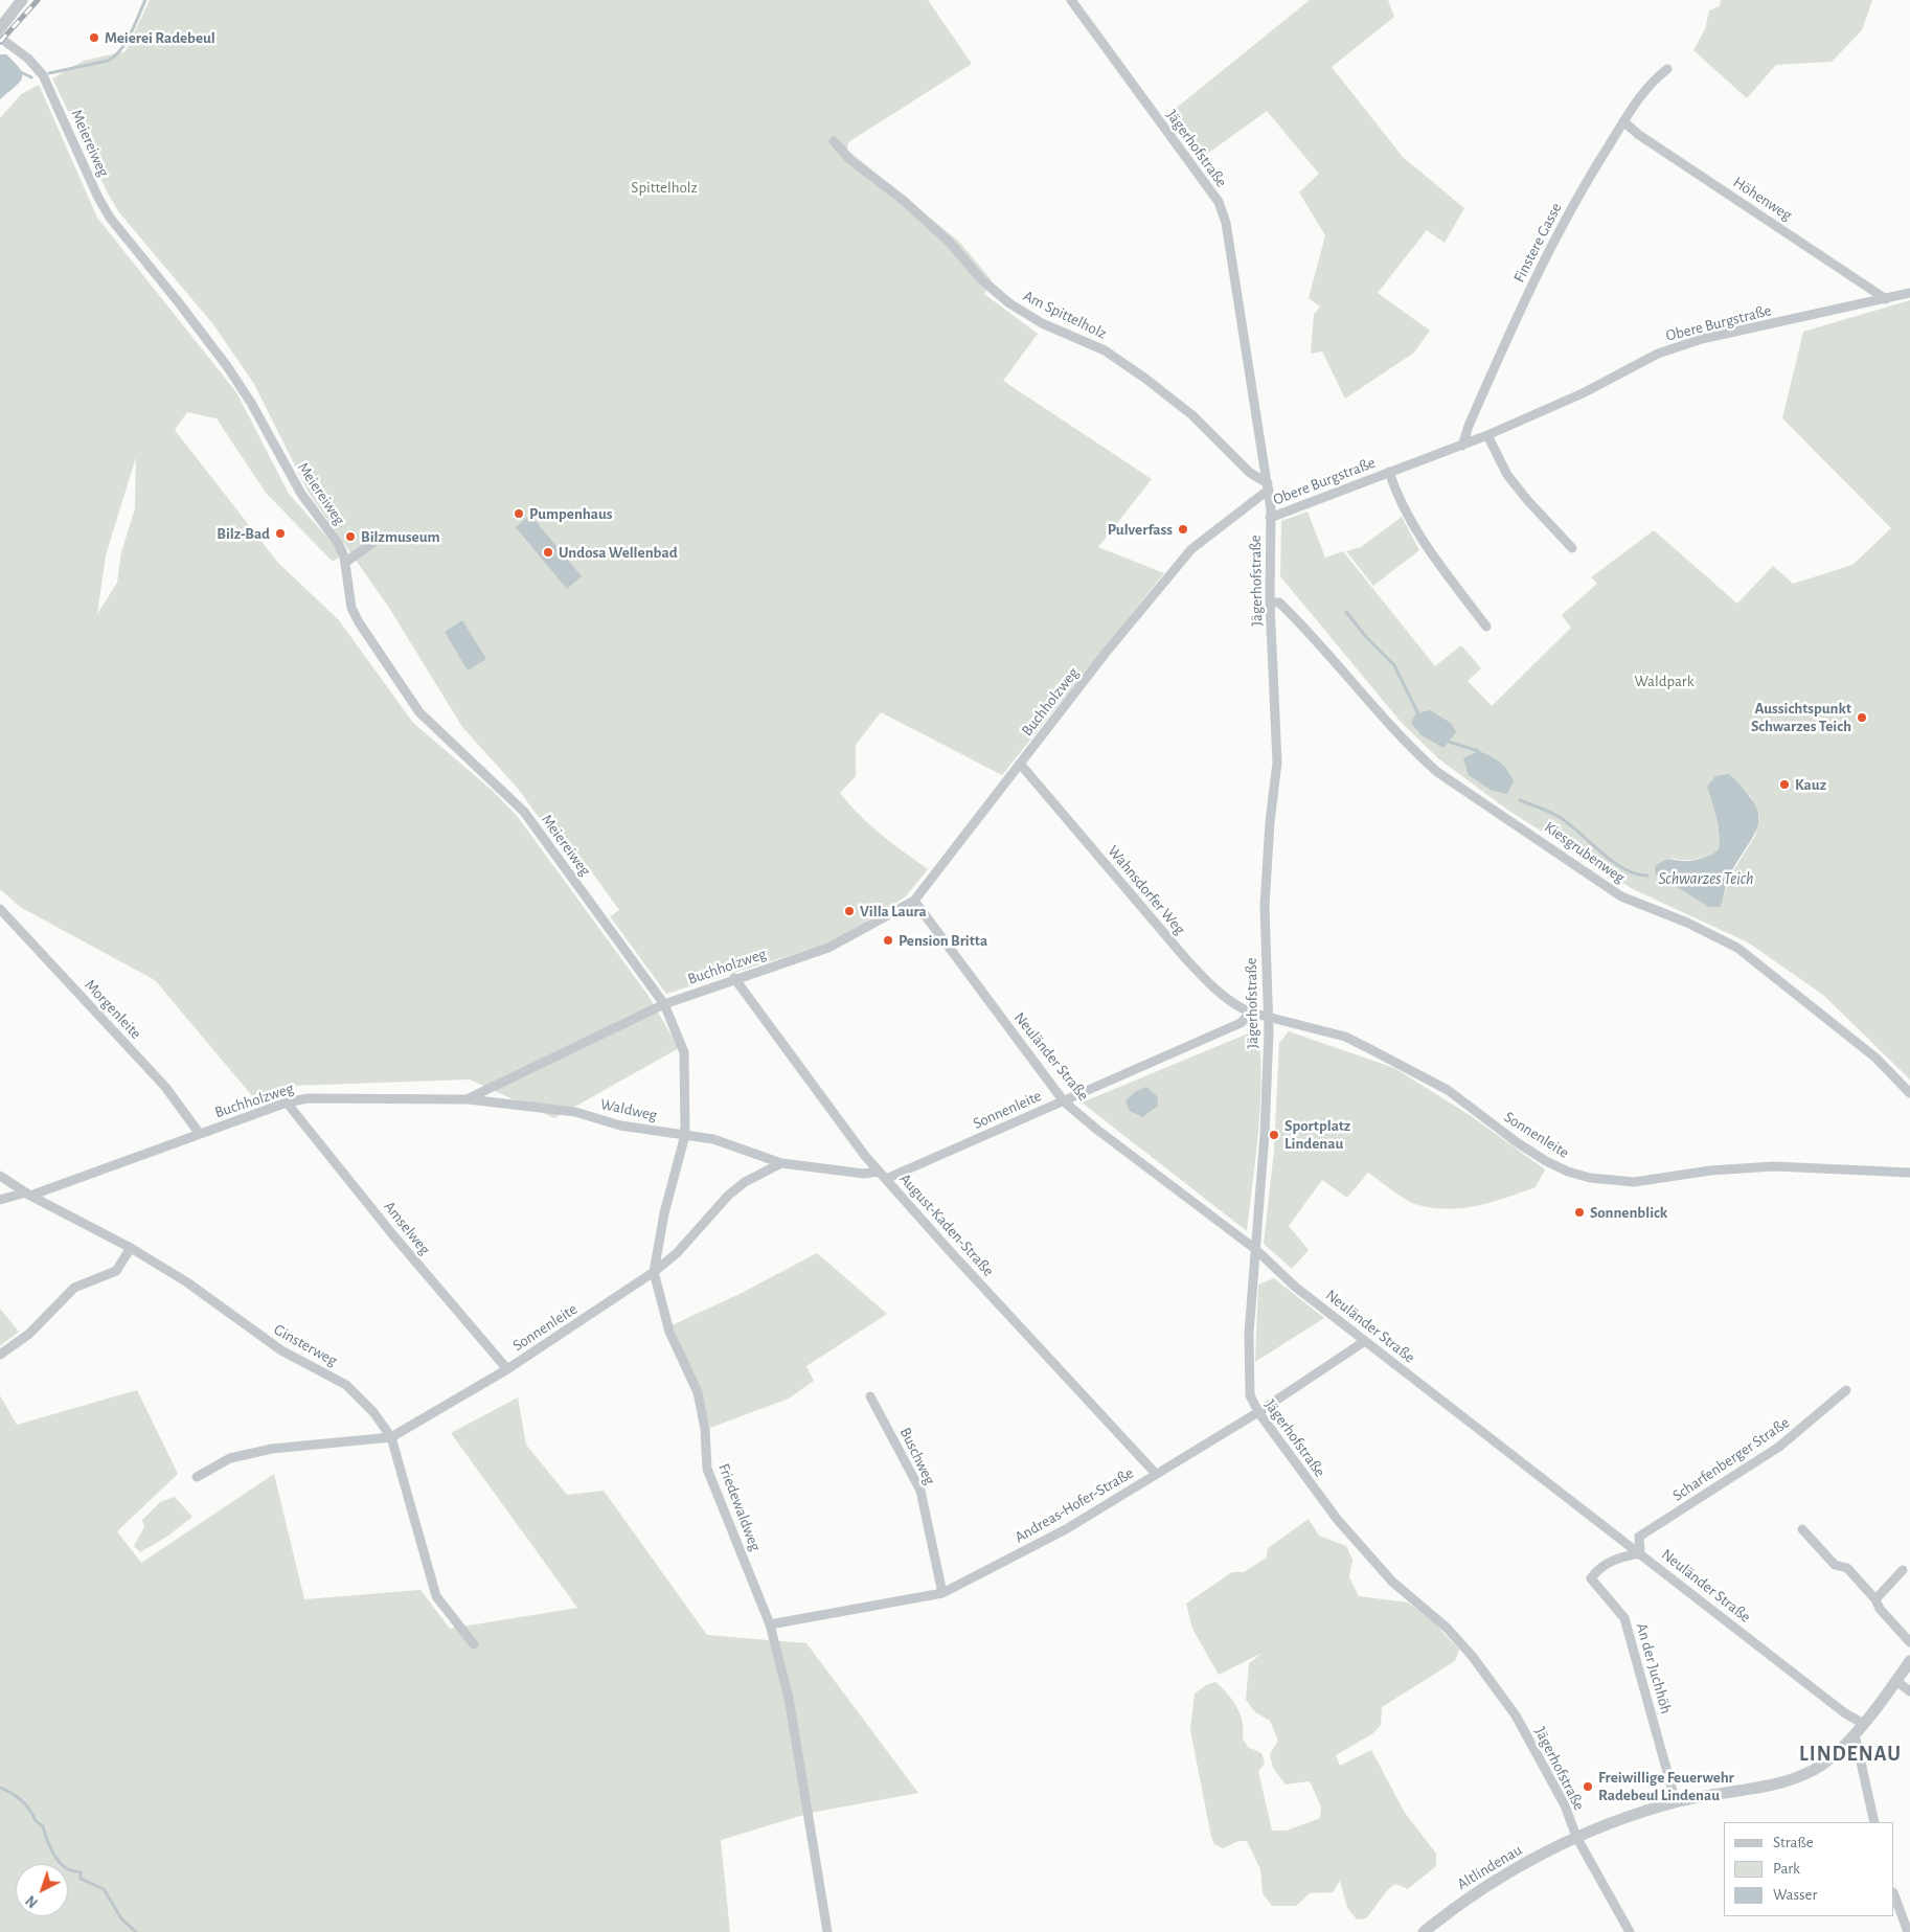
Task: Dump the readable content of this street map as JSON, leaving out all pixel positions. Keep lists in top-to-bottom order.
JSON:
{
  "streets": {
    "street": [
      "Meiereiweg",
      "Jägerhofstraße",
      "Höhenweg",
      "Finstere Gasse",
      "Am Spittelholz",
      "Obere Burgstraße",
      "Buchholzweg",
      "Kiesgrubenweg",
      "Wahnsdorfer Weg",
      "Morgenleite",
      "Neuländer Straße",
      "Waldweg",
      "Sonnenleite",
      "August-Kaden-Straße",
      "Amselweg",
      "Ginsterweg",
      "Buschweg",
      "Scharfenberger Straße",
      "Andreas-Hofer-Straße",
      "Friedewaldweg",
      "An der Juchhöh",
      "Altlindenau"
    ]
  },
  "crossings": [
    ["Meiereiweg", "Buchholzweg"],
    ["Meiereiweg", "Friedewaldweg"],
    ["Jägerhofstraße", "Am Spittelholz"],
    ["Jägerhofstraße", "Obere Burgstraße"],
    ["Jägerhofstraße", "Buchholzweg"],
    ["Jägerhofstraße", "Kiesgrubenweg"],
    ["Jägerhofstraße", "Wahnsdorfer Weg"],
    ["Jägerhofstraße", "Neuländer Straße"],
    ["Jägerhofstraße", "Sonnenleite"],
    ["Jägerhofstraße", "Andreas-Hofer-Straße"],
    ["Jägerhofstraße", "Altlindenau"],
    ["Höhenweg", "Finstere Gasse"],
    ["Höhenweg", "Obere Burgstraße"],
    ["Finstere Gasse", "Obere Burgstraße"],
    ["Am Spittelholz", "Buchholzweg"],
    ["Buchholzweg", "Wahnsdorfer Weg"],
    ["Buchholzweg", "Morgenleite"],
    ["Buchholzweg", "Neuländer Straße"],
    ["Buchholzweg", "Waldweg"],
    ["Buchholzweg", "August-Kaden-Straße"],
    ["Buchholzweg", "Amselweg"],
    ["Buchholzweg", "Ginsterweg"],
    ["Buchholzweg", "Friedewaldweg"],
    ["Wahnsdorfer Weg", "Sonnenleite"],
    ["Neuländer Straße", "Sonnenleite"],
    ["Neuländer Straße", "Scharfenberger Straße"],
    ["Neuländer Straße", "Andreas-Hofer-Straße"],
    ["Neuländer Straße", "An der Juchhöh"],
    ["Neuländer Straße", "Altlindenau"],
    ["Waldweg", "Sonnenleite"],
    ["Waldweg", "Friedewaldweg"],
    ["Sonnenleite", "August-Kaden-Straße"],
    ["Sonnenleite", "Amselweg"],
    ["Sonnenleite", "Ginsterweg"],
    ["Sonnenleite", "Friedewaldweg"],
    ["August-Kaden-Straße", "Andreas-Hofer-Straße"],
    ["Buschweg", "Andreas-Hofer-Straße"],
    ["Scharfenberger Straße", "An der Juchhöh"],
    ["Andreas-Hofer-Straße", "Friedewaldweg"],
    ["An der Juchhöh", "Altlindenau"]
  ],
  "districts": ["LINDENAU"],
  "water": ["Schwarzes Teich"],
  "parks": ["Spittelholz", "Waldpark"],
  "places": [
    "Meierei Radebeul",
    "Pumpenhaus",
    "Pulverfass",
    "Bilz-Bad",
    "Bilzmuseum",
    "Undosa Wellenbad",
    "Aussichtspunkt Schwarzes Teich",
    "Kauz",
    "Villa Laura",
    "Pension Britta",
    "Sportplatz Lindenau",
    "Sonnenblick",
    "Freiwillige Feuerwehr Radebeul Lindenau"
  ],
  "legend": ["Straße", "Park", "Wasser"],
  "north": "bottom left"
}
